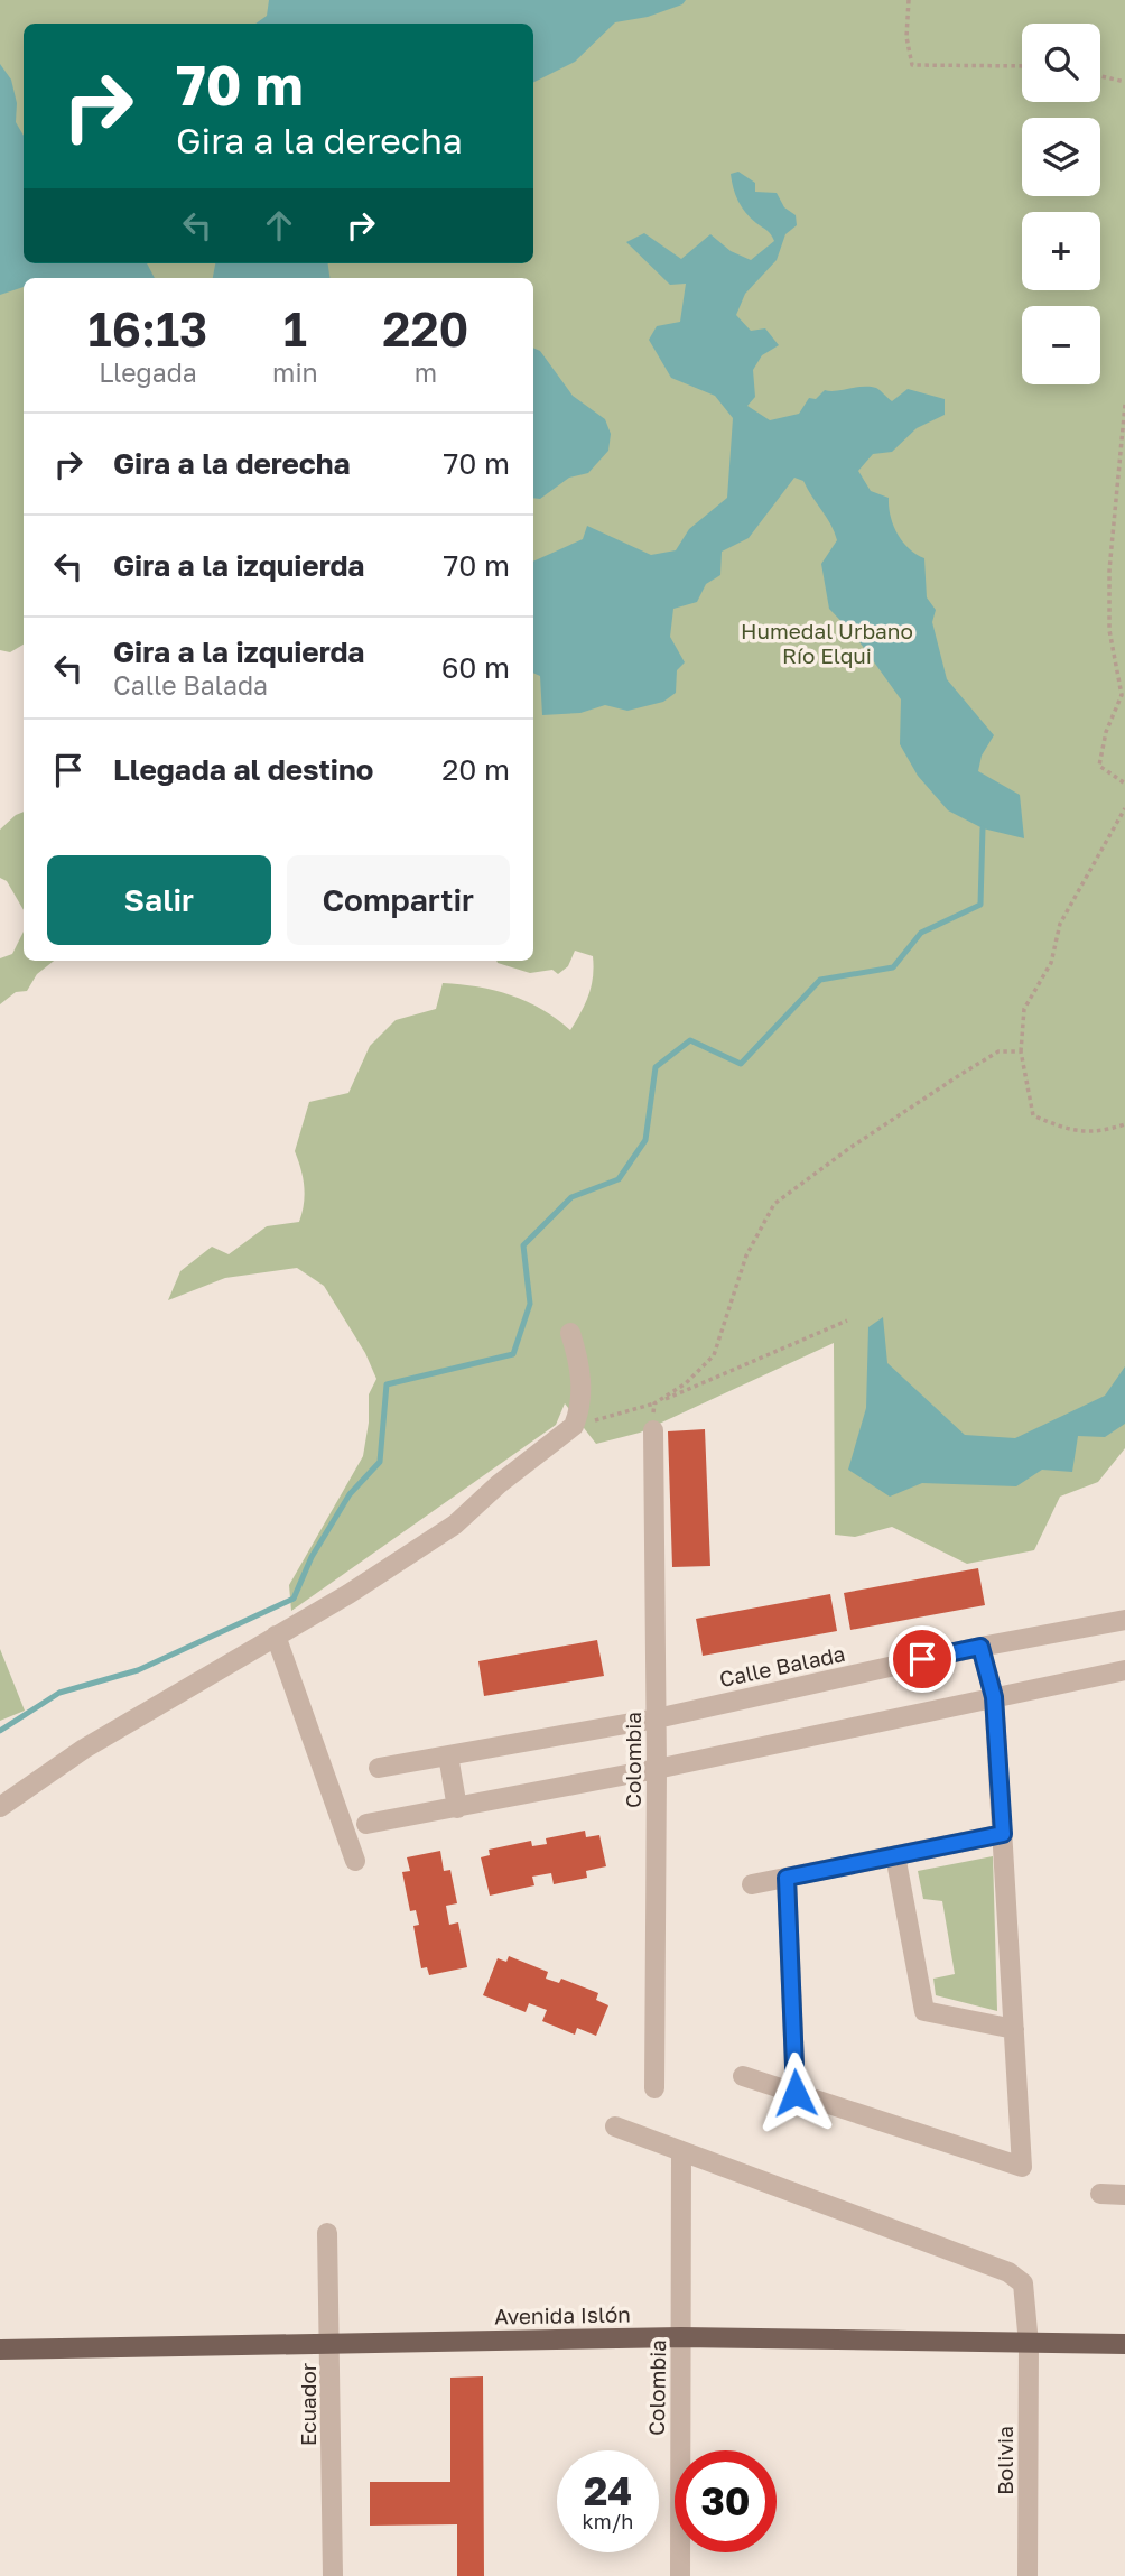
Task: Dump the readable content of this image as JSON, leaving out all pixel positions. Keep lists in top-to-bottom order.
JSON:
{
  "streets": {
    "main road": ["Avenida Islón"],
    "street": [
      "Calle Balada",
      "Colombia",
      "Ecuador",
      "Bolivia"
    ]
  },
  "crossings": [
    ["Calle Balada", "Colombia"],
    ["Colombia", "Avenida Islón"],
    ["Colombia", "Bolivia"],
    ["Avenida Islón", "Ecuador"],
    ["Avenida Islón", "Bolivia"]
  ],
  "parks": ["Humedal Urbano Río Elqui"],
  "page": {
    "map_buttons": ["+", "−"],
    "turn": ["70 m", "Gira a la derecha"],
    "eta": [
      "16:13",
      "Llegada",
      "1",
      "min",
      "220",
      "m"
    ],
    "list": [
      {
        "name": "Gira a la derecha",
        "value": "70 m"
      },
      {
        "name": "Gira a la izquierda",
        "value": "70 m"
      },
      {
        "name": "Gira a la izquierda",
        "note": "Calle Balada",
        "value": "60 m"
      },
      {
        "name": "Llegada al destino",
        "value": "20 m"
      }
    ],
    "buttons": ["Salir", "Compartir"],
    "speed": "24 km/h",
    "limit": "30"
  }
}
